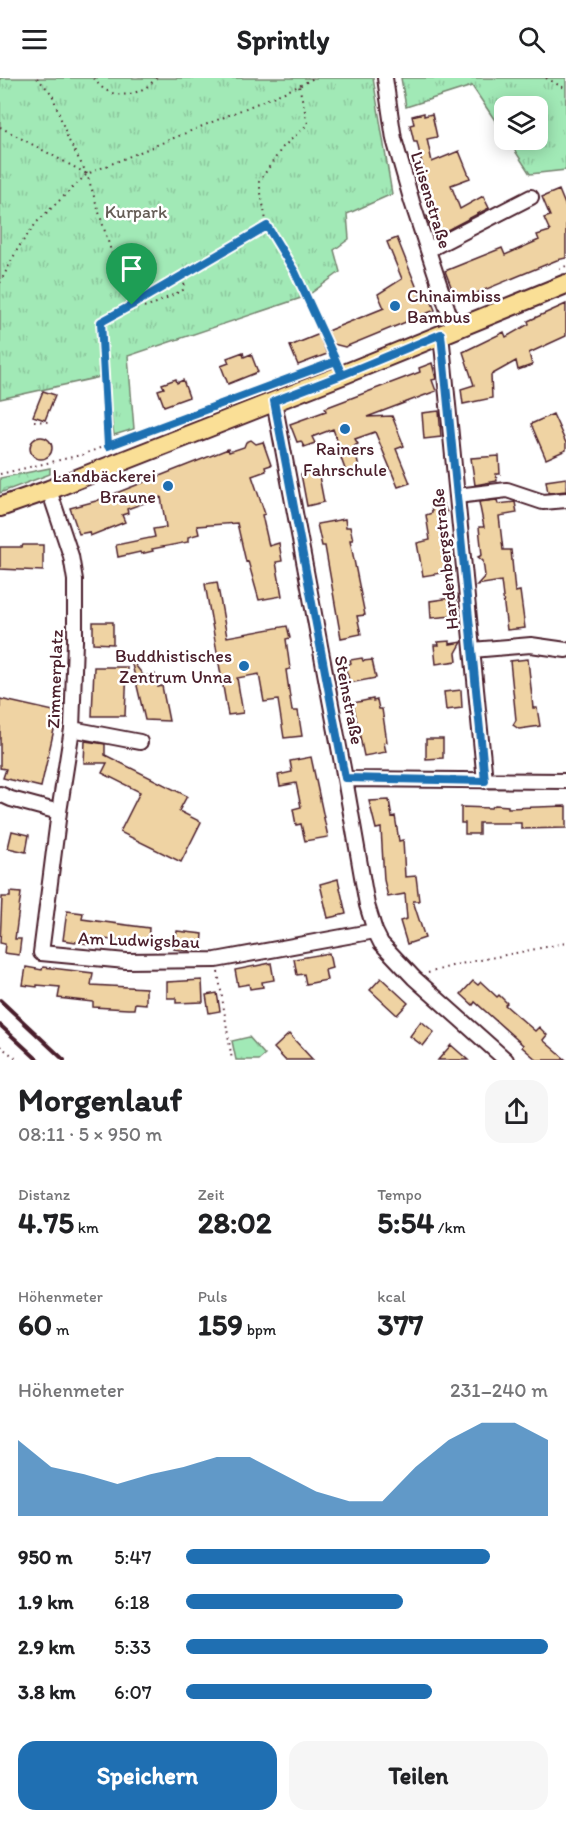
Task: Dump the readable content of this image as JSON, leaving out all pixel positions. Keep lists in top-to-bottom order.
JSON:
{
  "streets": {
    "street": [
      "Luisenstraße",
      "Hardenbergstraße",
      "Zimmerplatz",
      "Steinstraße",
      "Am Ludwigsbau"
    ]
  },
  "crossings": [
    ["Luisenstraße", "Hardenbergstraße"],
    ["Zimmerplatz", "Am Ludwigsbau"],
    ["Steinstraße", "Am Ludwigsbau"]
  ],
  "parks": ["Kurpark"],
  "places": [
    "Chinaimbiss Bambus",
    "Rainers Fahrschule",
    "Landbäckerei Braune",
    "Buddhistisches Zentrum Unna"
  ],
  "page": {
    "header": "Sprintly",
    "heading": ["Morgenlauf", "08:11 · 5 × 950 m"],
    "stats": [
      ["Distanz", "4.75 km"],
      ["Zeit", "28:02"],
      ["Tempo", "5:54 /km"],
      ["Höhenmeter", "60 m"],
      ["Puls", "159 bpm"],
      ["kcal", "377"]
    ],
    "chart": ["Höhenmeter", "231–240 m"],
    "list": [
      {
        "name": "950 m",
        "note": "5:47"
      },
      {
        "name": "1.9 km",
        "note": "6:18"
      },
      {
        "name": "2.9 km",
        "note": "5:33"
      },
      {
        "name": "3.8 km",
        "note": "6:07"
      }
    ],
    "buttons": ["Speichern", "Teilen"]
  }
}
